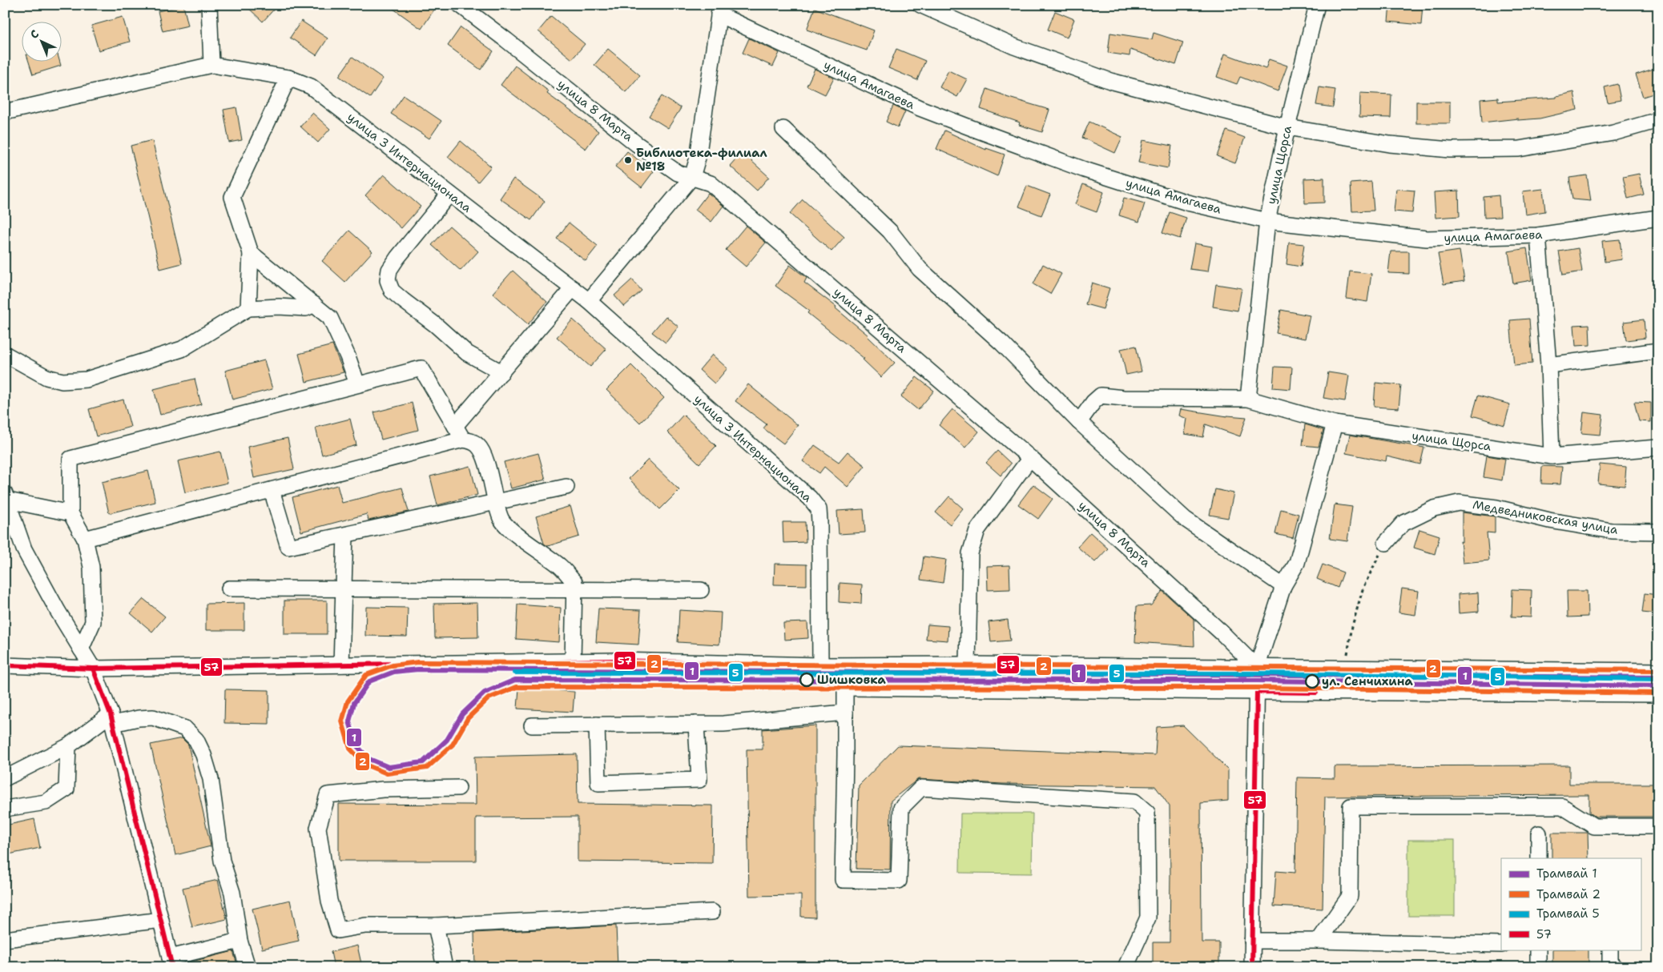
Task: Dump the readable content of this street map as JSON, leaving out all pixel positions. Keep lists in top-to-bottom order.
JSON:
{
  "streets": {
    "street": [
      "улица Амагаева",
      "улица 8 Марта",
      "улица 3 Интернационала",
      "улица Щорса",
      "Медведниковская улица"
    ]
  },
  "crossings": [
    ["улица Амагаева", "улица Щорса"]
  ],
  "places": ["Библиотека-филиал №18", "Шишковка", "ул. Сенчихина"],
  "lines": [
    "transit line 57",
    "tram line 2",
    "tram line 1",
    "tram line 5"
  ],
  "legend": [
    "Трамвай 1",
    "Трамвай 2",
    "Трамвай 5",
    "57"
  ],
  "north": "top left"
}
